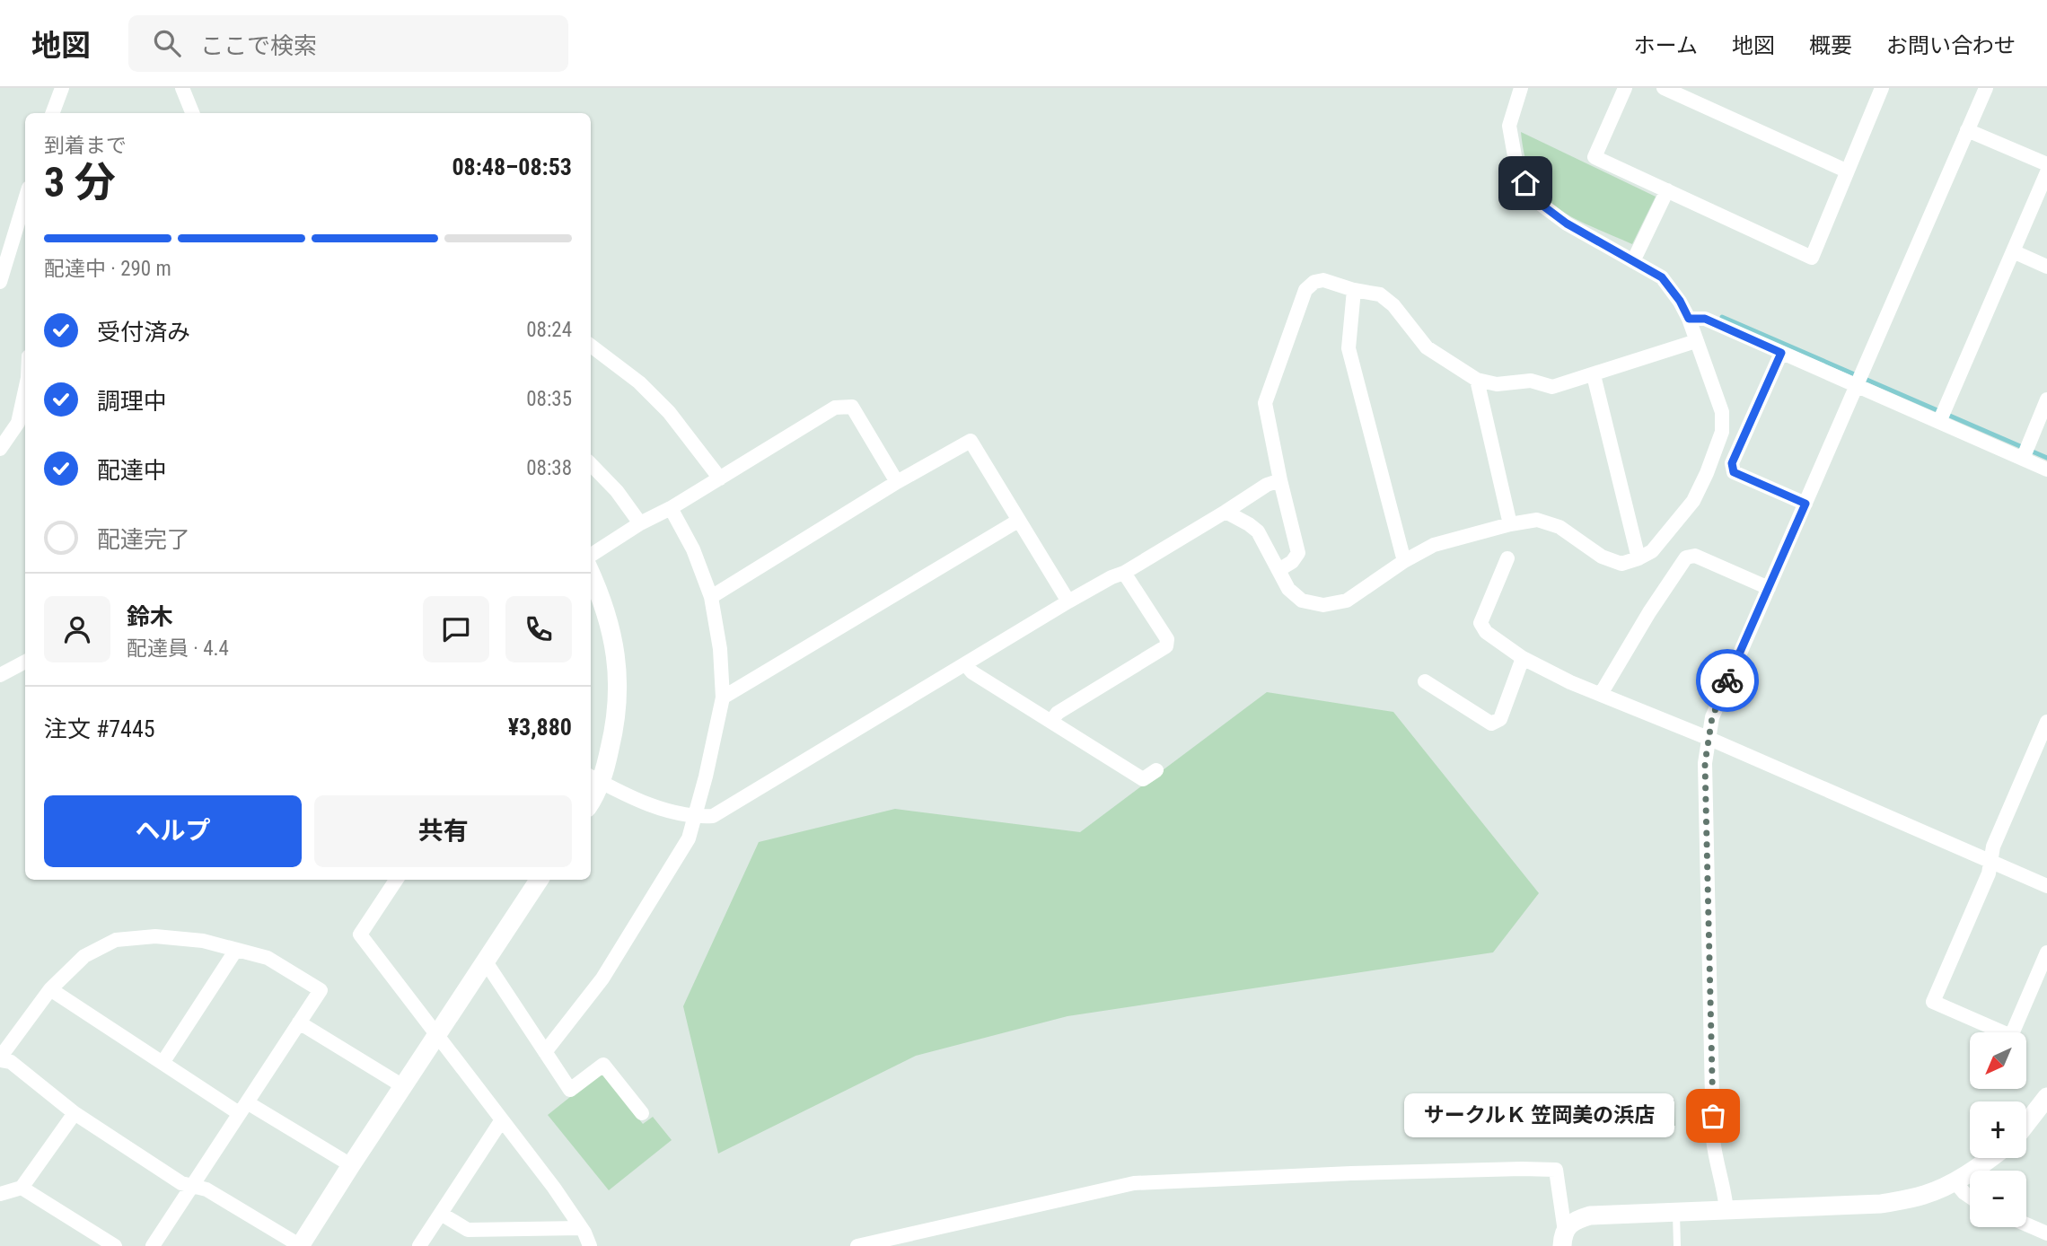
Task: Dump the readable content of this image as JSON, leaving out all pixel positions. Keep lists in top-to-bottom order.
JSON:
{
  "places": ["サークルＫ 笠岡美の浜店"],
  "north": "bottom left",
  "page": {
    "header": "地図",
    "search": "ここで検索",
    "nav": [
      "ホーム",
      "地図",
      "概要",
      "お問い合わせ"
    ],
    "heading": ["3 分", "到着まで", "08:48–08:53"],
    "panel": [
      "鈴木",
      "配達員 · 4.4",
      "注文 #7445",
      "¥3,880"
    ],
    "bar": "配達中 · 290 m",
    "list": [
      ["受付済み", "08:24"],
      ["調理中", "08:35"],
      ["配達中", "08:38"],
      "配達完了"
    ],
    "buttons": ["ヘルプ", "共有"],
    "map_buttons": ["+", "−"],
    "bubble": "サークルＫ 笠岡美の浜店"
  }
}
